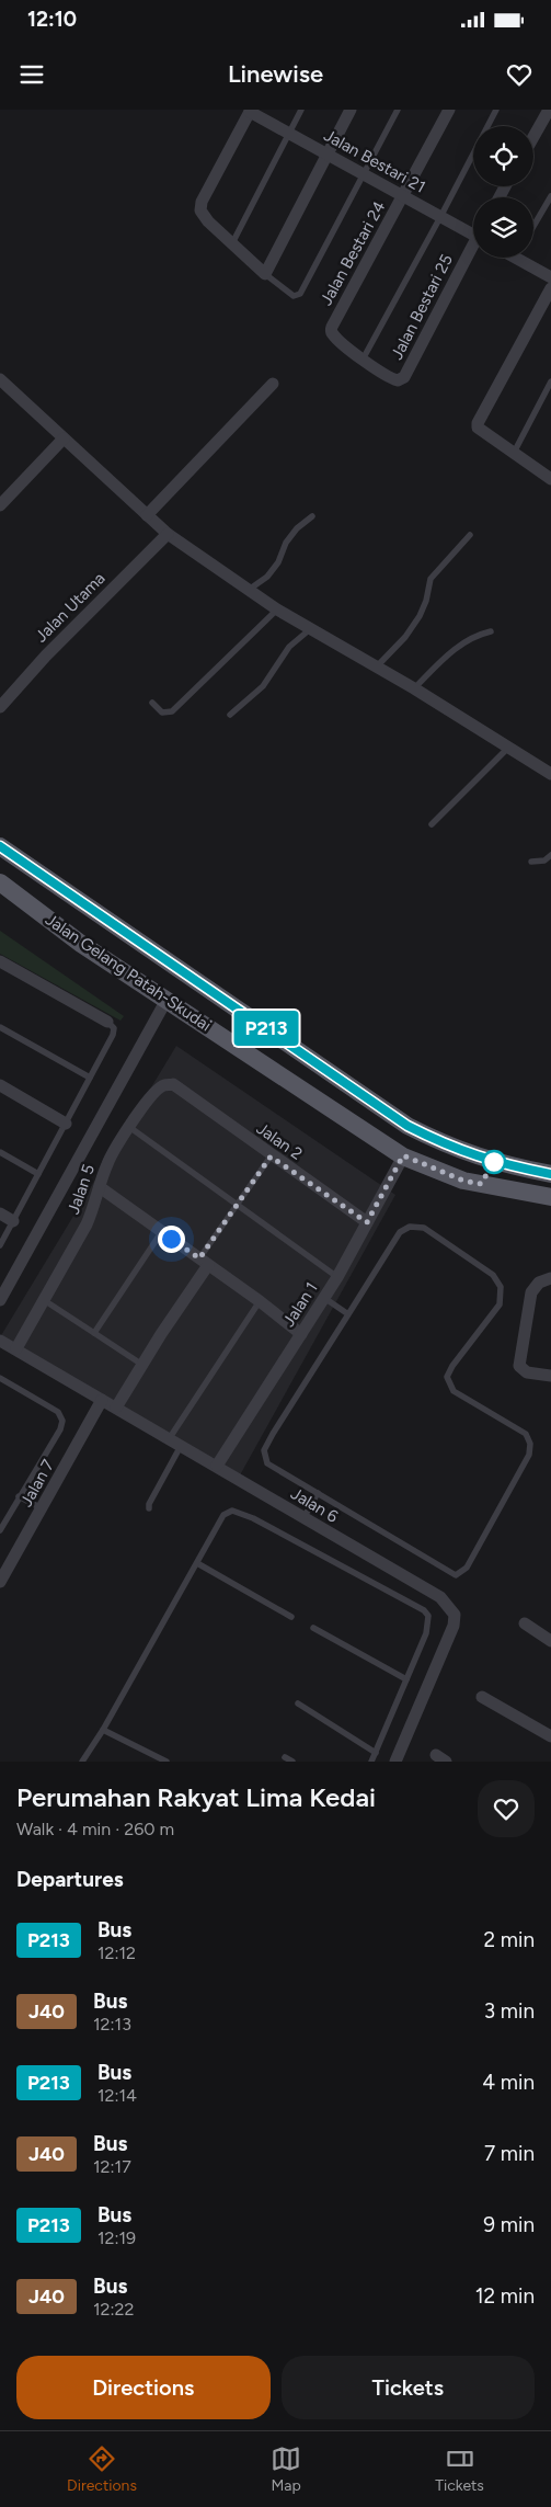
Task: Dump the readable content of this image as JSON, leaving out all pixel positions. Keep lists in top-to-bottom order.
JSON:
{
  "streets": {
    "main road": ["Jalan Gelang Patah-Skudai"],
    "street": [
      "Jalan Bestari 21",
      "Jalan Bestari 24",
      "Jalan Bestari 25",
      "Jalan Utama",
      "Jalan 2",
      "Jalan 5",
      "Jalan 1",
      "Jalan 7",
      "Jalan 6"
    ]
  },
  "crossings": [
    ["Jalan Bestari 21", "Jalan Bestari 24"],
    ["Jalan Bestari 24", "Jalan Bestari 25"],
    ["Jalan Gelang Patah-Skudai", "Jalan 1"],
    ["Jalan 2", "Jalan 5"],
    ["Jalan 2", "Jalan 1"],
    ["Jalan 5", "Jalan 6"],
    ["Jalan 1", "Jalan 6"],
    ["Jalan 7", "Jalan 6"]
  ],
  "lines": ["bus line P213"],
  "page": {
    "status": "12:10",
    "header": "Linewise",
    "on_map": "P213",
    "heading": [
      ["Perumahan Rakyat Lima Kedai", "Walk · 4 min · 260 m"],
      "Departures"
    ],
    "list": [
      {
        "mark": "P213",
        "name": "Bus",
        "note": "12:12",
        "value": "2 min"
      },
      {
        "mark": "J40",
        "name": "Bus",
        "note": "12:13",
        "value": "3 min"
      },
      {
        "mark": "P213",
        "name": "Bus",
        "note": "12:14",
        "value": "4 min"
      },
      {
        "mark": "J40",
        "name": "Bus",
        "note": "12:17",
        "value": "7 min"
      },
      {
        "mark": "P213",
        "name": "Bus",
        "note": "12:19",
        "value": "9 min"
      },
      {
        "mark": "J40",
        "name": "Bus",
        "note": "12:22",
        "value": "12 min"
      }
    ],
    "buttons": ["Directions", "Tickets"],
    "tabs": ["Directions", "Map", "Tickets"]
  }
}
